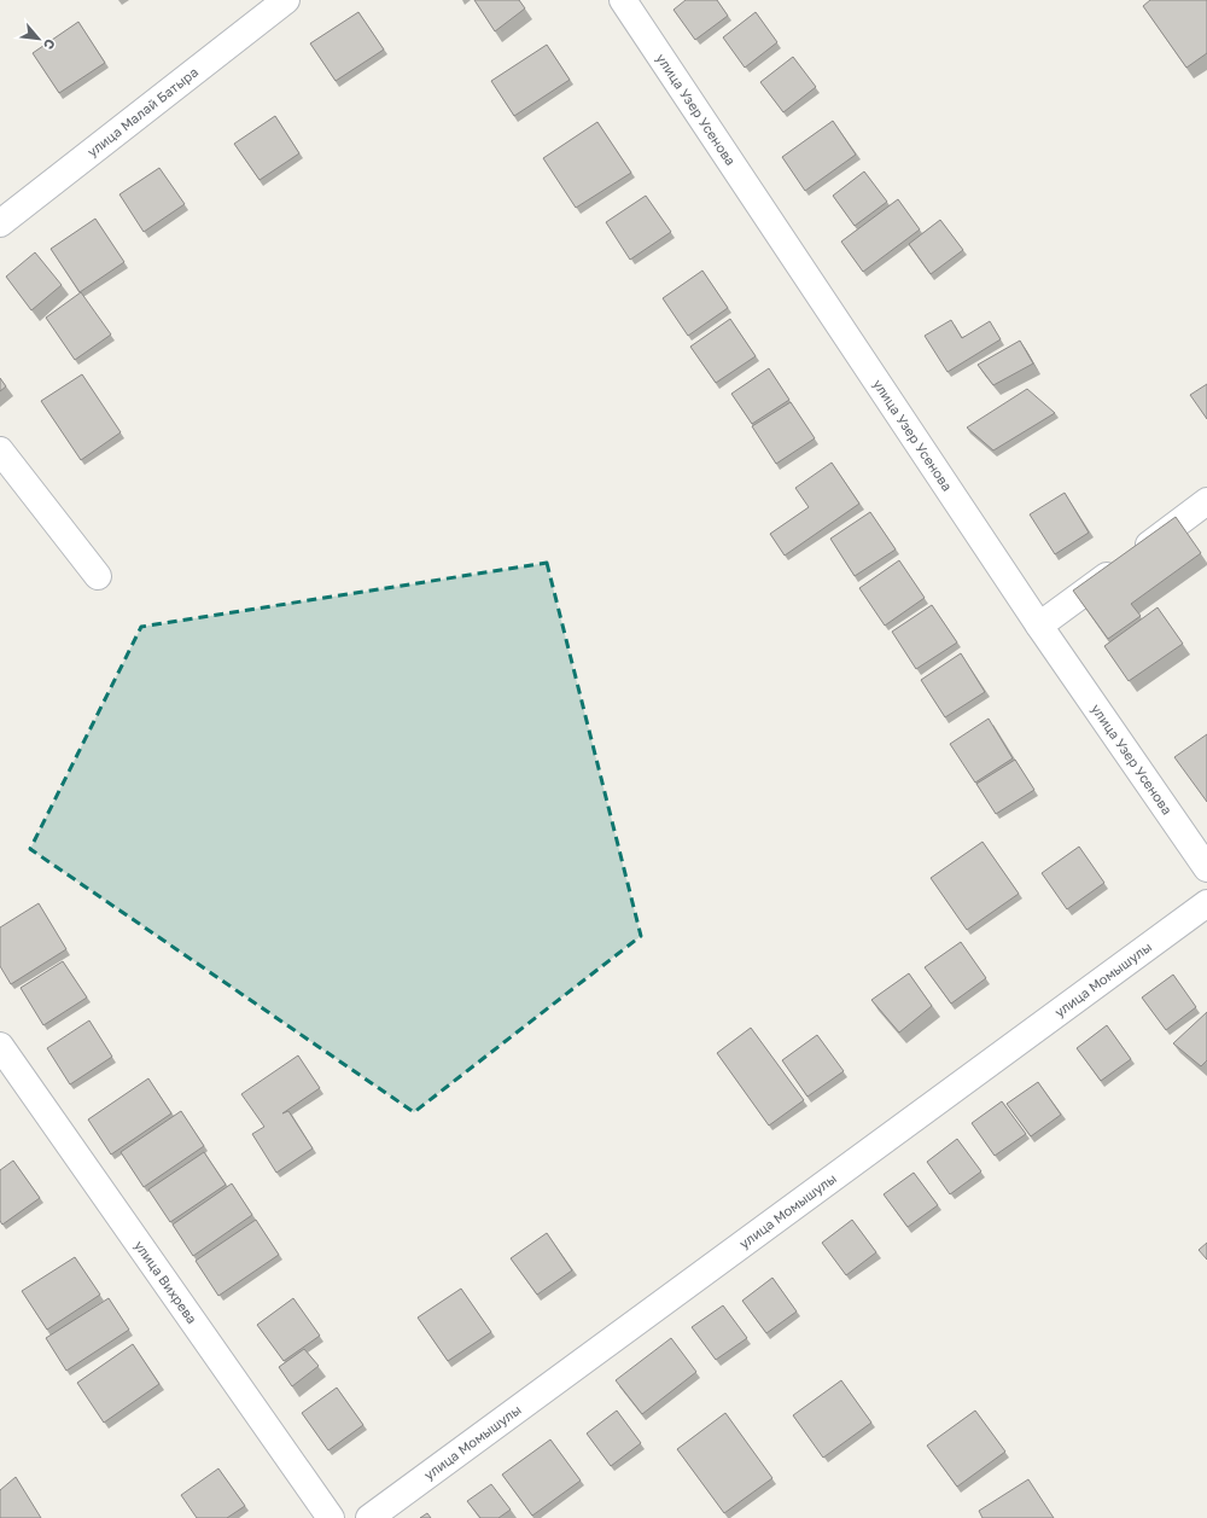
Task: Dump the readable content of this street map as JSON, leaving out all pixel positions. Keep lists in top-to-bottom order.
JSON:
{
  "streets": {
    "street": [
      "улица Узер Усенова",
      "улица Малай Батыра",
      "улица Момышулы",
      "улица Вихрева"
    ]
  },
  "north": "bottom right"
}
